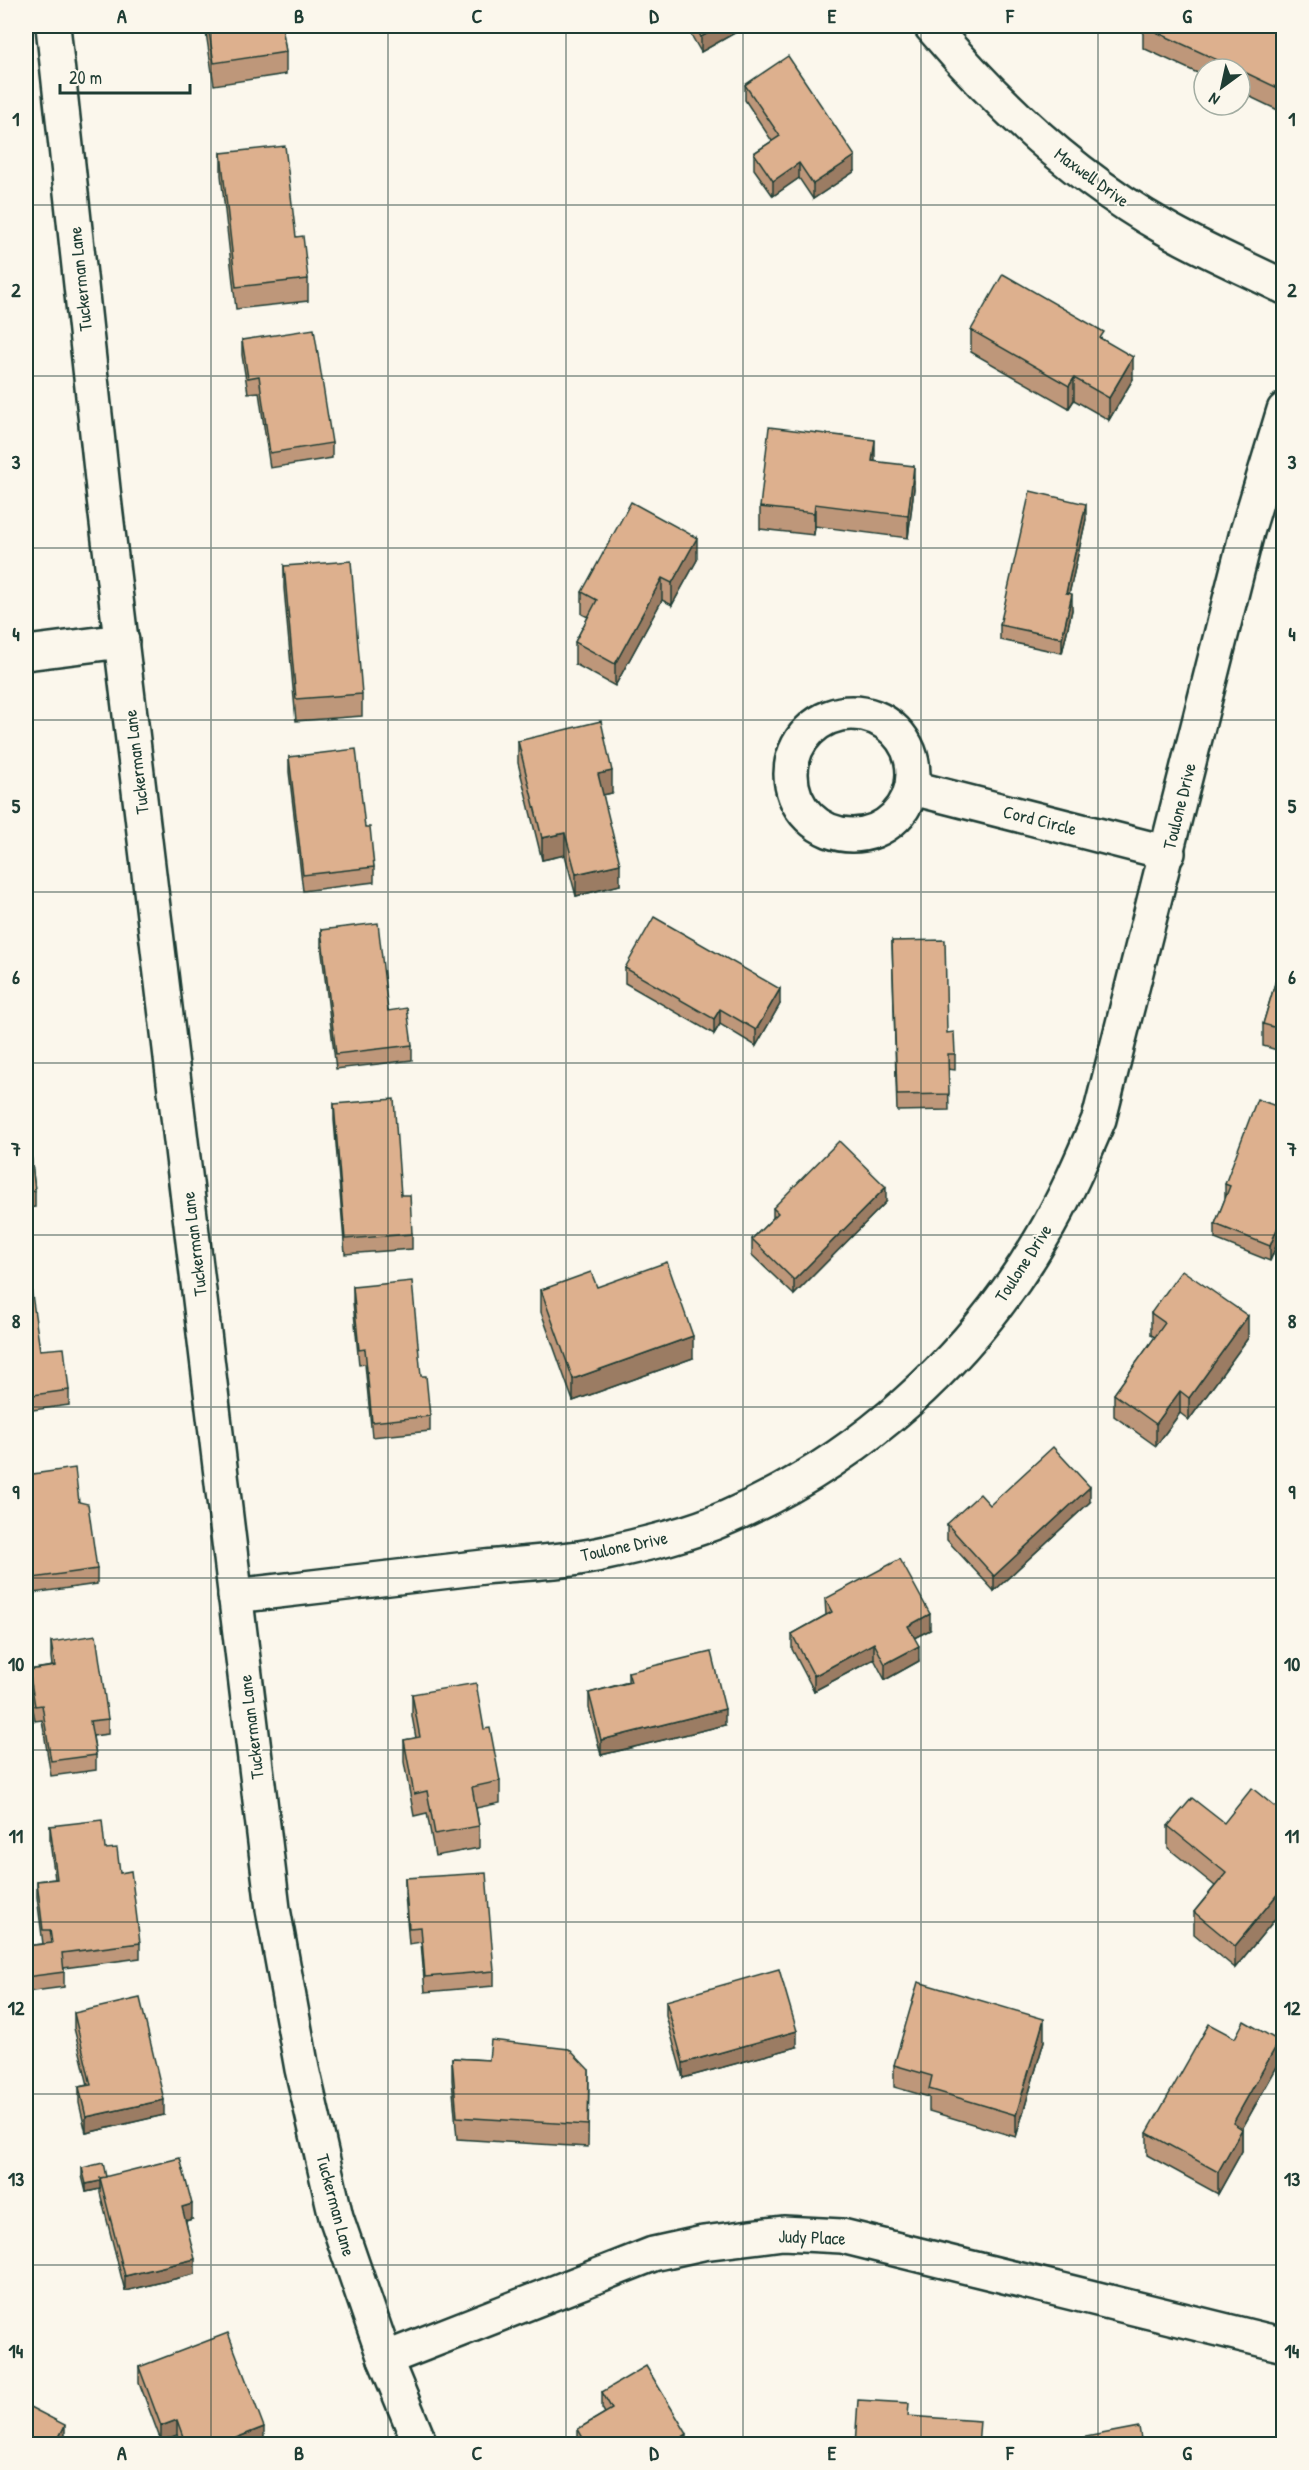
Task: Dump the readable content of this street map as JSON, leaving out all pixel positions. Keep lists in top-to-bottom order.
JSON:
{
  "streets": {
    "street": [
      "Maxwell Drive",
      "Tuckerman Lane",
      "Toulone Drive",
      "Cord Circle",
      "Judy Place"
    ]
  },
  "crossings": [
    ["Tuckerman Lane", "Toulone Drive"],
    ["Tuckerman Lane", "Judy Place"],
    ["Toulone Drive", "Cord Circle"]
  ],
  "scale_bar": "20 m",
  "north": "bottom left",
  "grid": {
    "columns": [
      "A",
      "B",
      "C",
      "D",
      "E",
      "F",
      "G"
    ],
    "rows": [
      "1",
      "2",
      "3",
      "4",
      "5",
      "6",
      "7",
      "8",
      "9",
      "10",
      "11",
      "12",
      "13",
      "14"
    ]
  }
}
